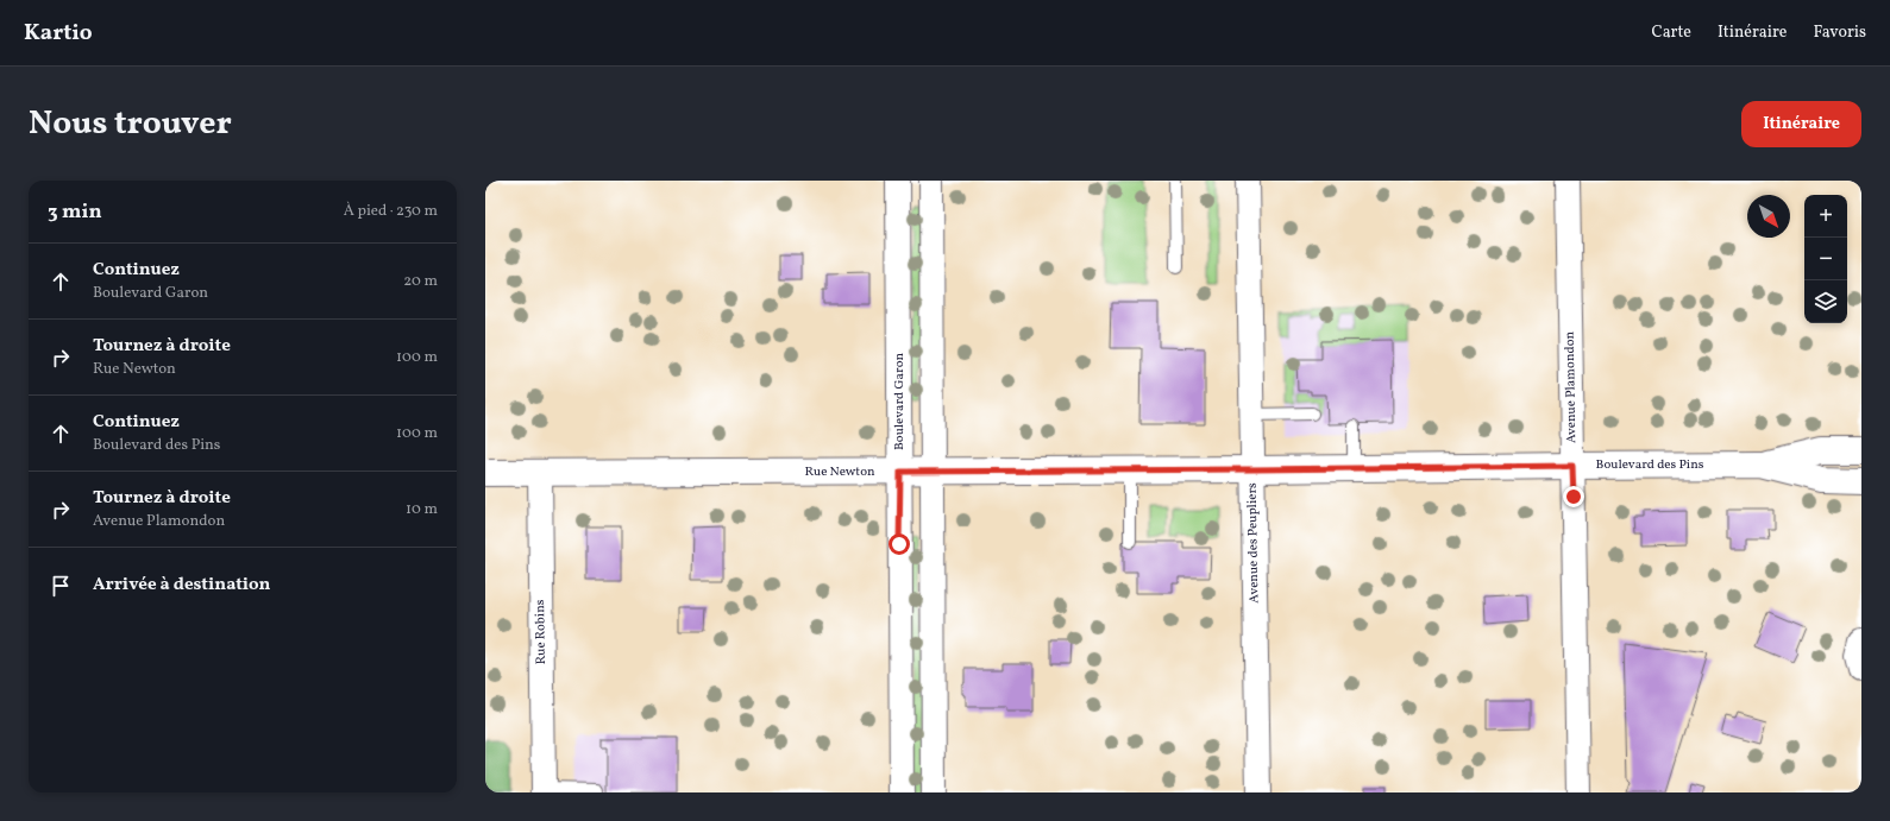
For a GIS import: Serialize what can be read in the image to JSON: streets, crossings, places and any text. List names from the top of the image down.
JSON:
{
  "streets": {
    "street": [
      "Avenue Plamondon",
      "Boulevard Garon",
      "Boulevard des Pins",
      "Rue Newton",
      "Avenue des Peupliers",
      "Rue Robins"
    ]
  },
  "crossings": [
    ["Avenue Plamondon", "Boulevard des Pins"],
    ["Boulevard Garon", "Rue Newton"],
    ["Boulevard des Pins", "Rue Newton"],
    ["Boulevard des Pins", "Avenue des Peupliers"],
    ["Rue Newton", "Avenue des Peupliers"],
    ["Rue Newton", "Rue Robins"]
  ],
  "north": "bottom right",
  "page": {
    "header": "Kartio",
    "nav": ["Carte", "Itinéraire", "Favoris"],
    "title": "Nous trouver",
    "buttons": "Itinéraire",
    "heading": ["3 min", "À pied · 230 m"],
    "map_buttons": ["+", "−"],
    "list": [
      ["Continuez", "Boulevard Garon", "20 m"],
      ["Tournez à droite", "Rue Newton", "100 m"],
      ["Continuez", "Boulevard des Pins", "100 m"],
      ["Tournez à droite", "Avenue Plamondon", "10 m"],
      "Arrivée à destination"
    ]
  }
}
